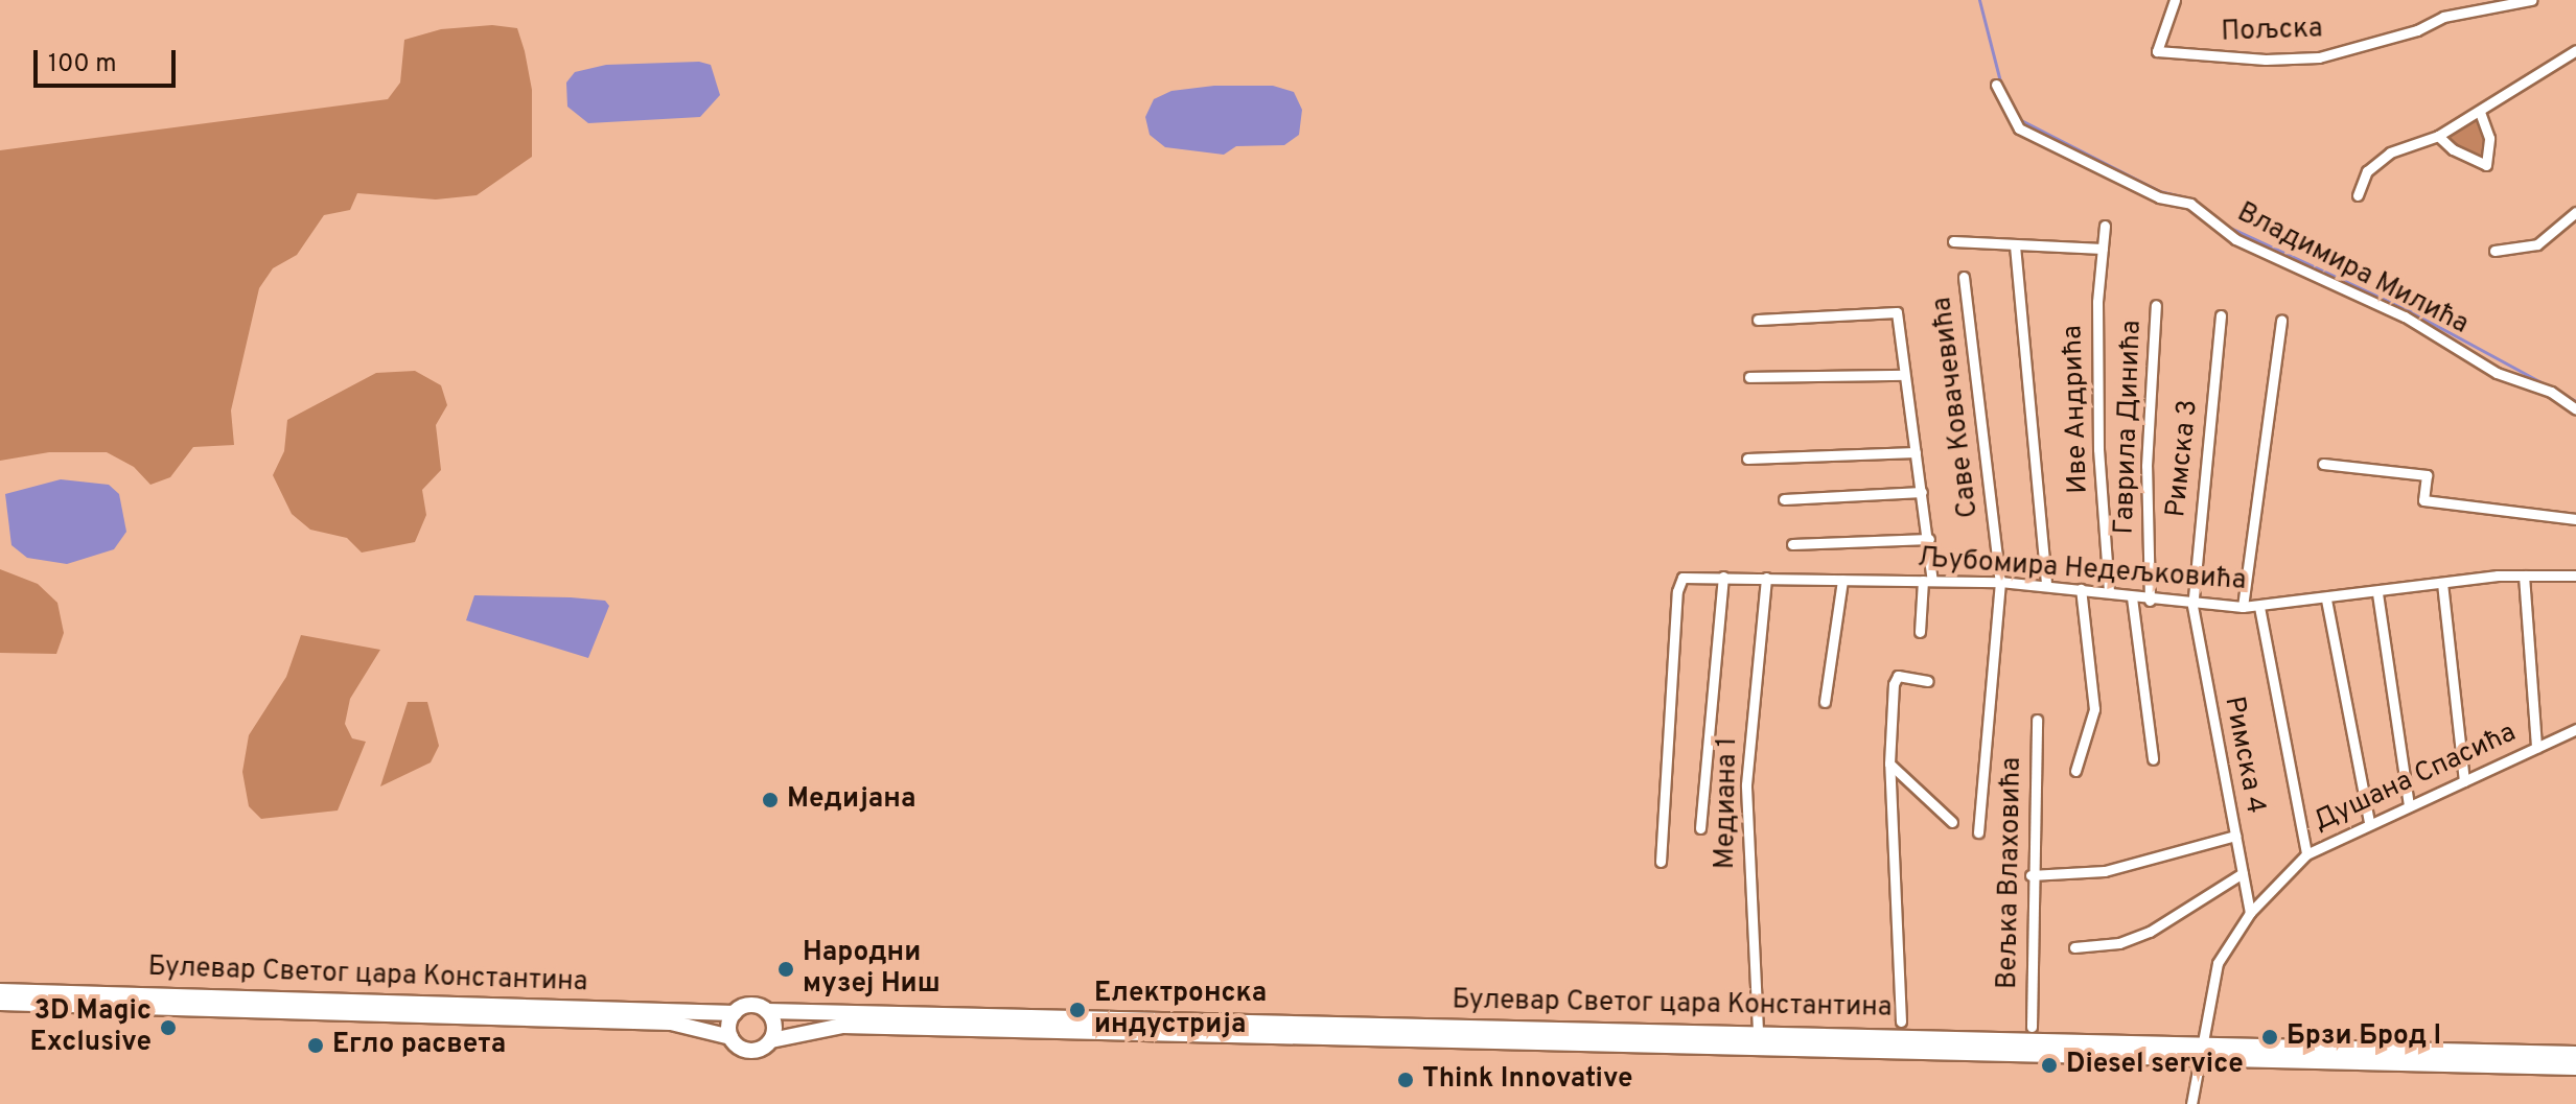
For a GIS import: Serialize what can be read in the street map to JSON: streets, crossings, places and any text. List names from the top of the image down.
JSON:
{
  "streets": {
    "main road": ["Булевар Светог цара Константина"],
    "street": [
      "Пољска",
      "Владимира Милића",
      "Саве Ковачевића",
      "Иве Андрића",
      "Гаврила Динића",
      "Римска 3",
      "Љубомира Недељковића",
      "Римска 4",
      "Душана Спасића",
      "Медиана 1",
      "Вељка Влаховића"
    ]
  },
  "crossings": [
    ["Саве Ковачевића", "Љубомира Недељковића"],
    ["Иве Андрића", "Љубомира Недељковића"],
    ["Гаврила Динића", "Љубомира Недељковића"],
    ["Римска 3", "Љубомира Недељковића"],
    ["Римска 3", "Римска 4"],
    ["Љубомира Недељковића", "Римска 4"],
    ["Љубомира Недељковића", "Медиана 1"],
    ["Римска 4", "Душана Спасића"],
    ["Душана Спасића", "Булевар Светог цара Константина"],
    ["Медиана 1", "Булевар Светог цара Константина"]
  ],
  "places": [
    "Медијана",
    "Народни музеј Ниш",
    "Електронска индустрија",
    "3D Magic Exclusive",
    "Брзи Брод I",
    "Егло расвета",
    "Diesel service",
    "Think Innovative"
  ],
  "scale_bar": "100 m"
}
